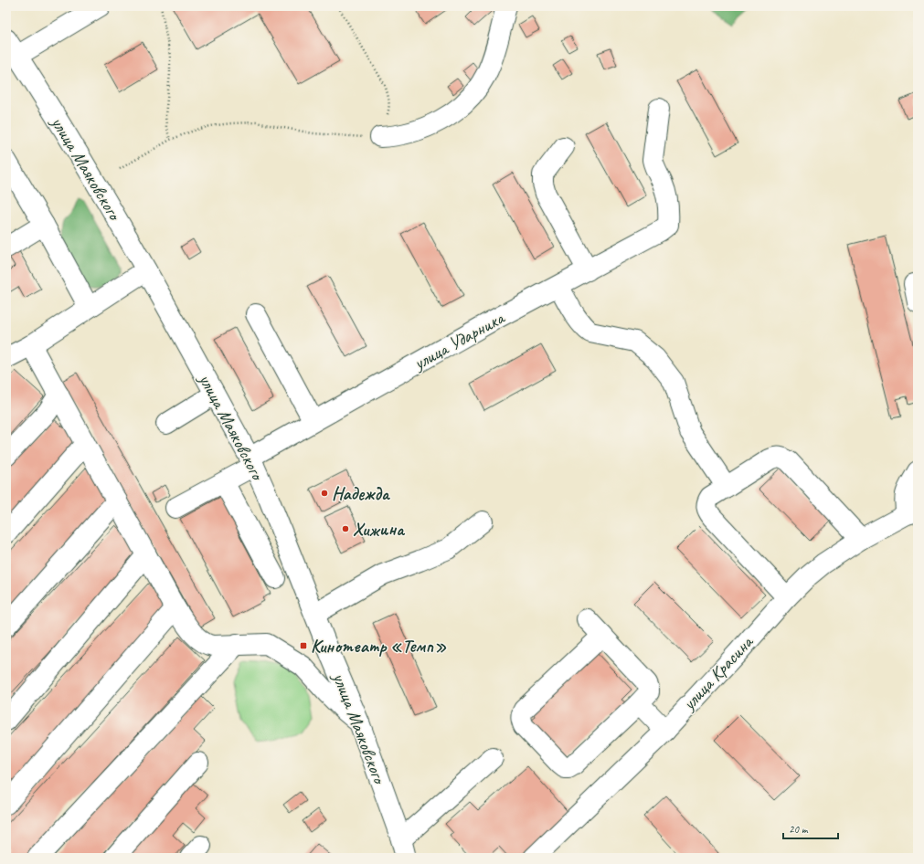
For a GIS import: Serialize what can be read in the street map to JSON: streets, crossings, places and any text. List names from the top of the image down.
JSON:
{
  "streets": {
    "street": ["улица Маяковского", "улица Ударника", "улица Красина"]
  },
  "crossings": [
    ["улица Маяковского", "улица Ударника"]
  ],
  "places": {
    "other": ["Надежда", "Хижина"],
    "transit": ["Кинотеатр «Темп»"]
  },
  "scale_bar": "20 m"
}
